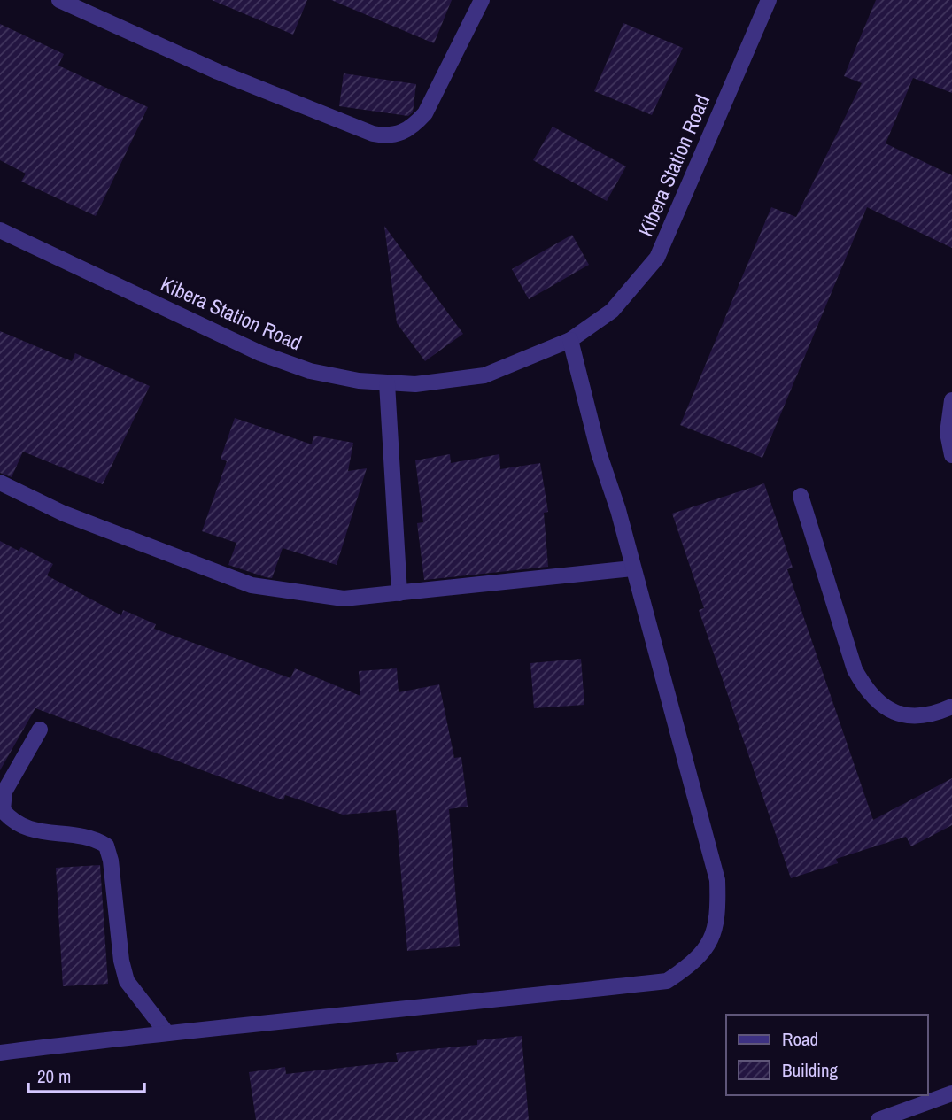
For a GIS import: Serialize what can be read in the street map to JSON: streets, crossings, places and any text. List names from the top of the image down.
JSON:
{
  "streets": {
    "street": ["Kibera Station Road"]
  },
  "legend": ["Road", "Building"],
  "scale_bar": "20 m"
}
